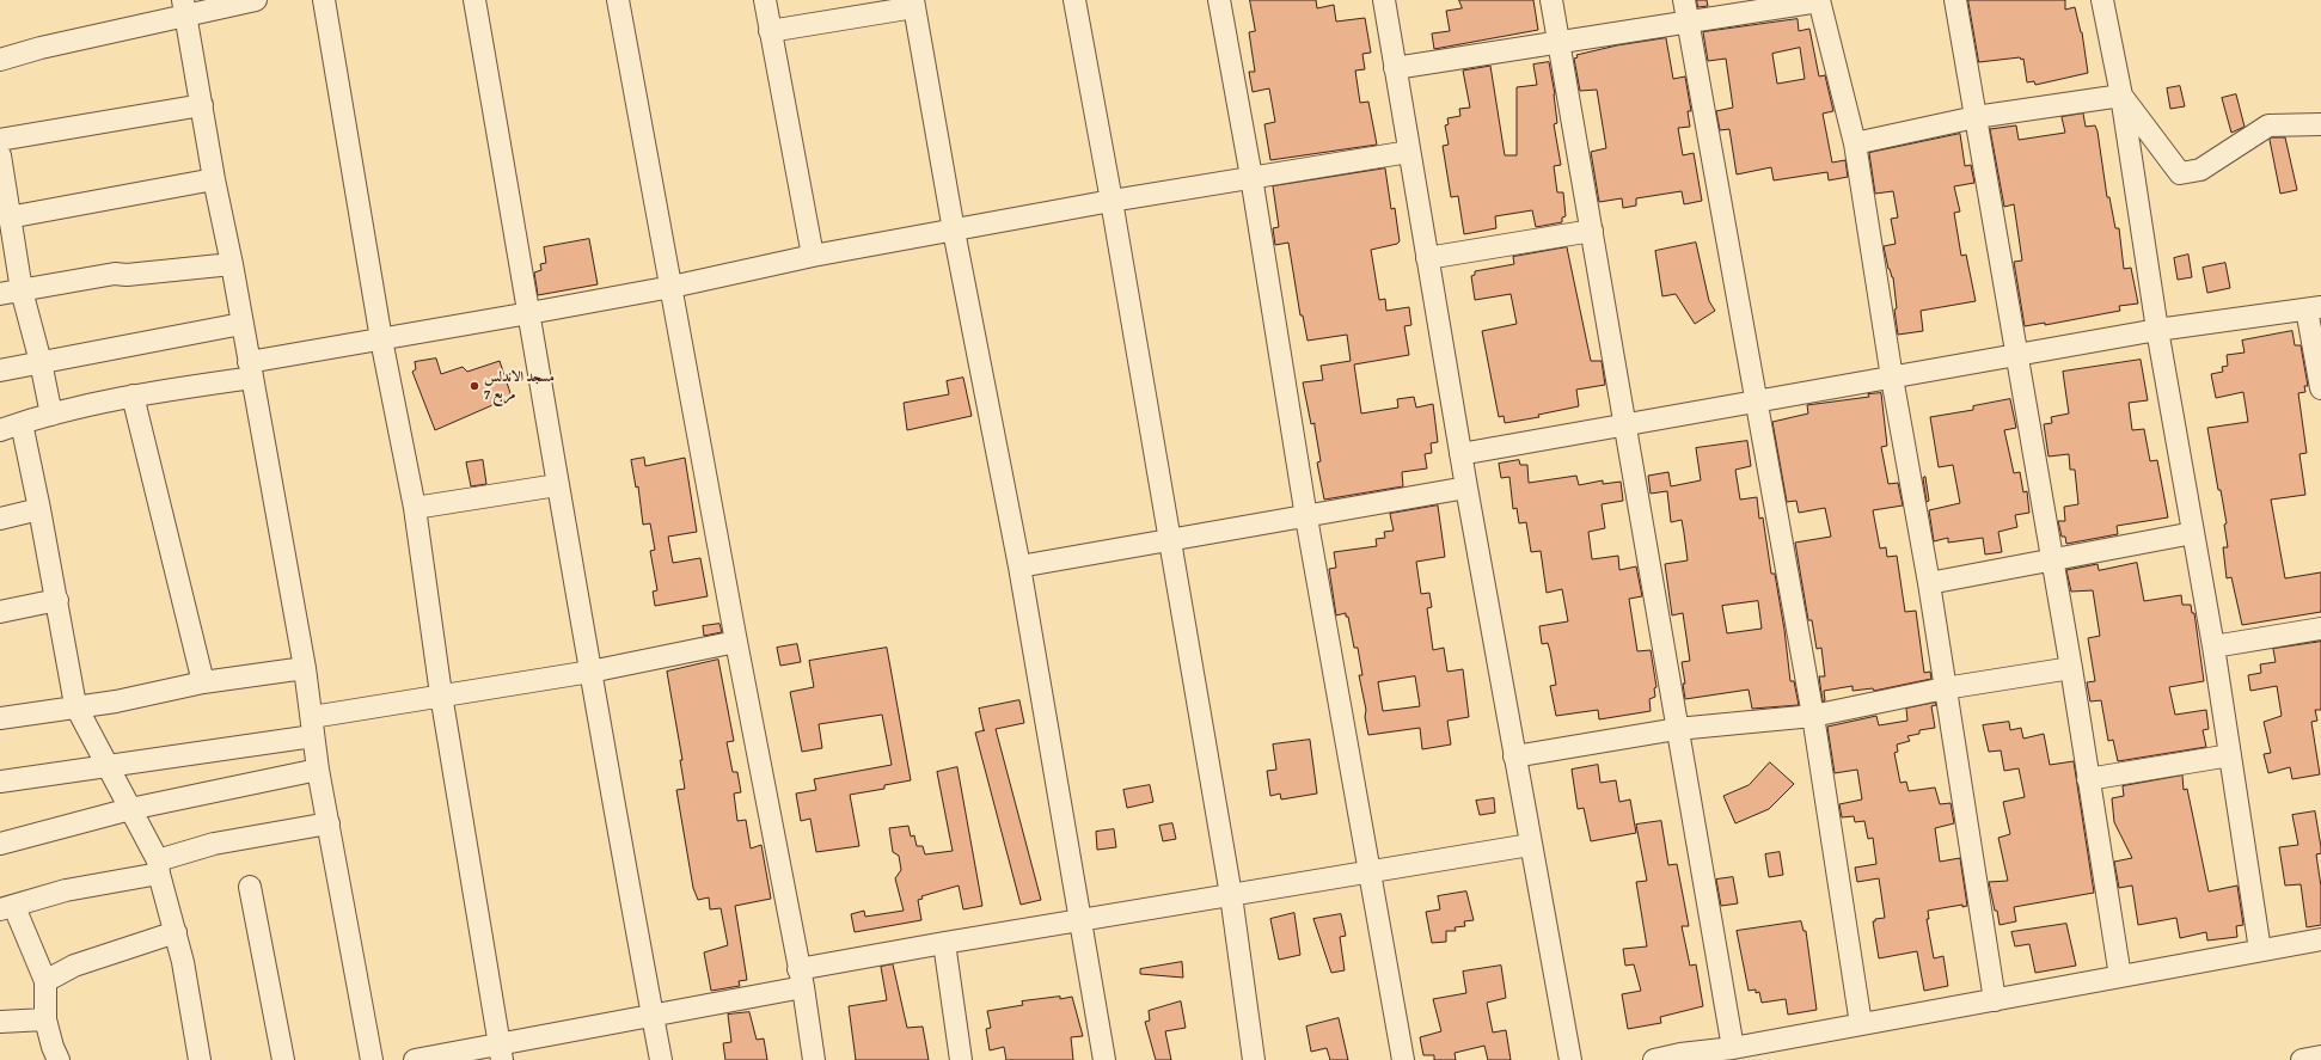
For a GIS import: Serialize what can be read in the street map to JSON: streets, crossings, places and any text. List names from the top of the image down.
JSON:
{
  "places": ["مسجد الاندلس مربع 7"]
}
